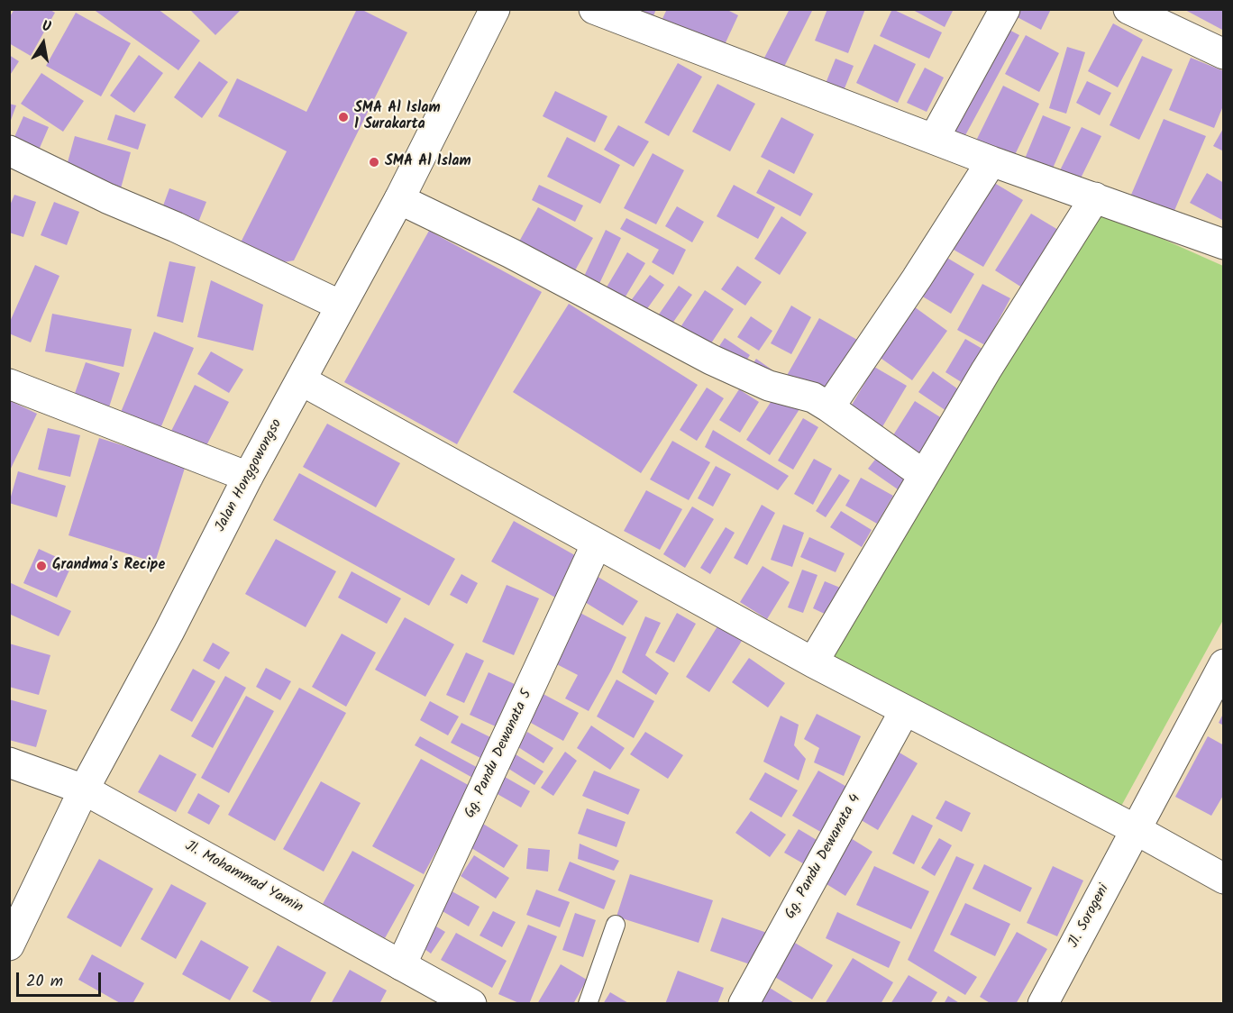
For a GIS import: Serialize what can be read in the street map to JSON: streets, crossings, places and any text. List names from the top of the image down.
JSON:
{
  "streets": {
    "street": [
      "Jalan Honggowongso",
      "Gg. Pandu Dewanata 5",
      "Gg. Pandu Dewanata 4",
      "Jl. Mohammad Yamin",
      "Jl. Sorogeni"
    ]
  },
  "crossings": [
    ["Jalan Honggowongso", "Jl. Mohammad Yamin"],
    ["Gg. Pandu Dewanata 5", "Jl. Mohammad Yamin"]
  ],
  "places": ["SMA Al Islam 1 Surakarta", "SMA Al Islam", "Grandma's Recipe"],
  "scale_bar": "20 m",
  "north": "top"
}
